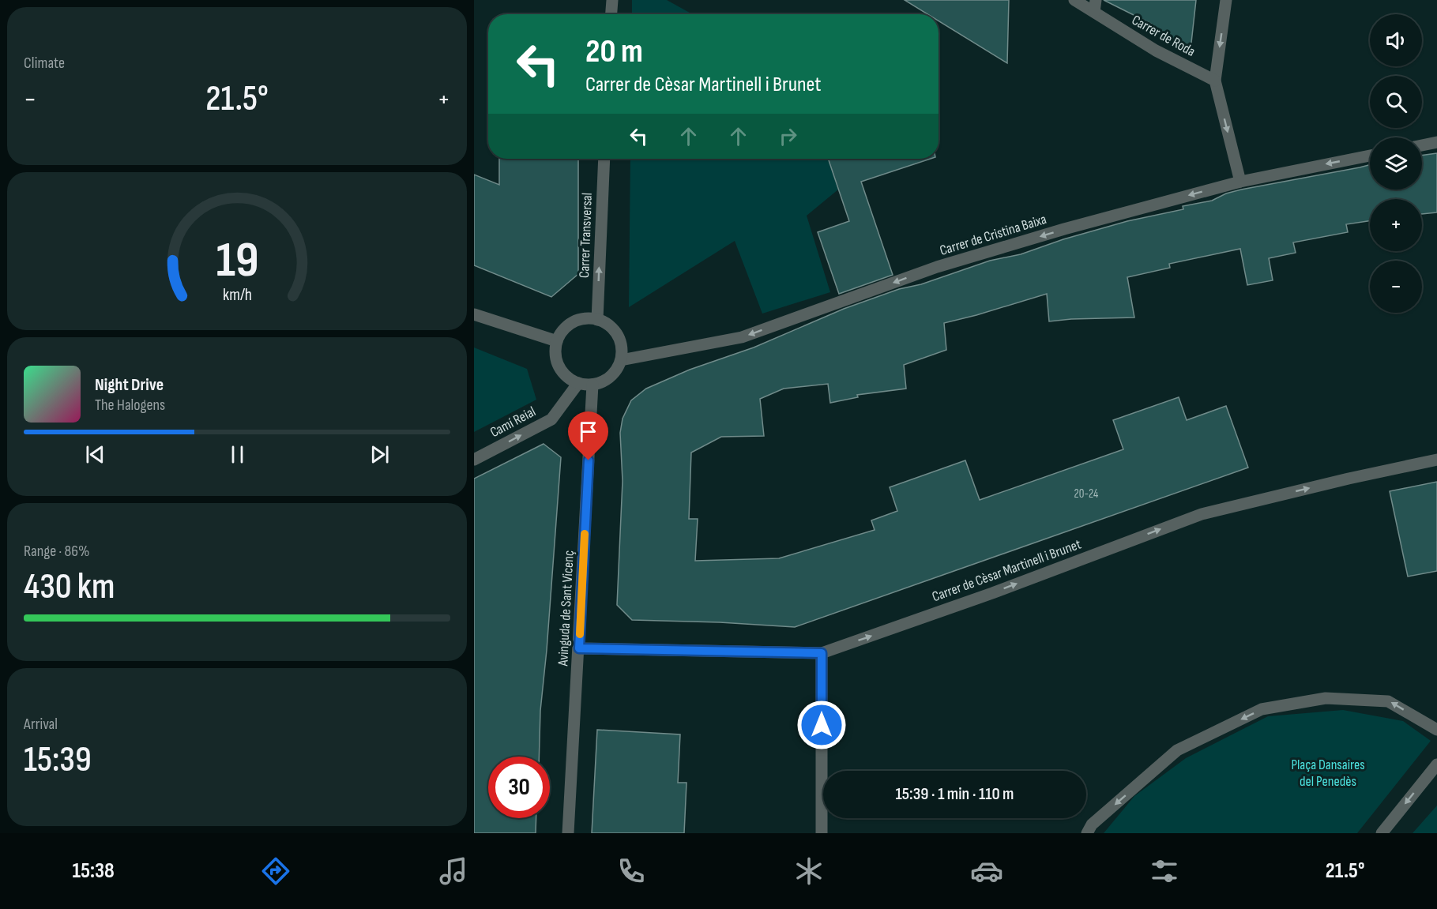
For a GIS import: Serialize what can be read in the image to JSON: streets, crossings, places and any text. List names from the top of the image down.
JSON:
{
  "streets": {
    "street": [
      "Carrer de Roda",
      "Carrer de Cristina Baixa",
      "Carrer Transversal",
      "Camí Reial",
      "Carrer de Cèsar Martinell i Brunet",
      "Avinguda de Sant Vicenç"
    ]
  },
  "crossings": [
    ["Carrer de Cristina Baixa", "Carrer Transversal"],
    ["Carrer de Cristina Baixa", "Camí Reial"],
    ["Carrer de Cristina Baixa", "Avinguda de Sant Vicenç"],
    ["Carrer Transversal", "Camí Reial"],
    ["Carrer Transversal", "Avinguda de Sant Vicenç"],
    ["Camí Reial", "Avinguda de Sant Vicenç"],
    ["Carrer de Cèsar Martinell i Brunet", "Avinguda de Sant Vicenç"]
  ],
  "one_way": [
    "Carrer de Cristina Baixa",
    "Carrer Transversal",
    "Camí Reial",
    "Carrer de Cèsar Martinell i Brunet"
  ],
  "parks": ["Plaça Dansaires del Penedès"],
  "house_numbers": ["20-24"],
  "page": {
    "tile": [
      "Climate",
      ["Range · 86%", "430 km"],
      ["Arrival", "15:39"]
    ],
    "map_buttons": ["+", "−"],
    "turn": ["20 m", "Carrer de Cèsar Martinell i Brunet"],
    "heat": ["−", "21.5°", "+"],
    "song": ["Night Drive", "The Halogens"],
    "limit": "30",
    "trip": "15:39 · 1 min · 110 m",
    "tabs": ["15:38", "21.5°"],
    "gauge": ["19", "km/h"]
  }
}
